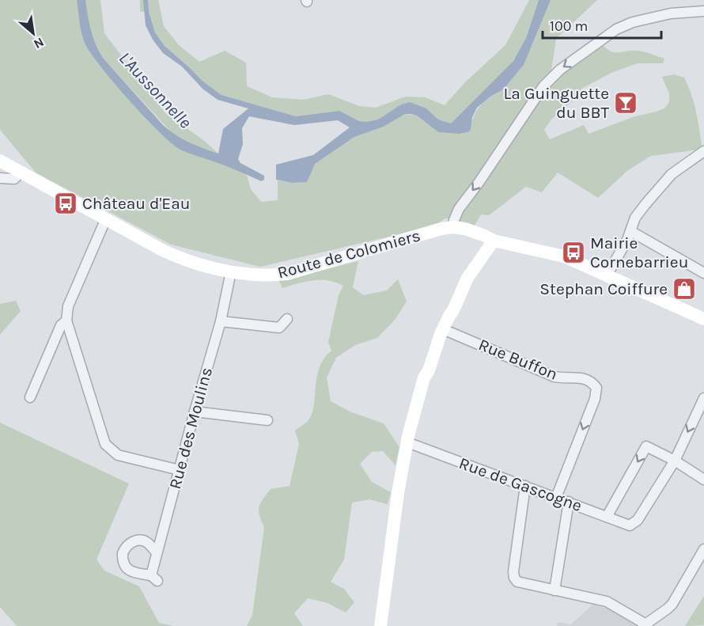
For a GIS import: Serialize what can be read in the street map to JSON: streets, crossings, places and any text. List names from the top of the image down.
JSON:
{
  "streets": {
    "street": [
      "Route de Colomiers",
      "Rue Buffon",
      "Rue des Moulins",
      "Rue de Gascogne"
    ]
  },
  "crossings": [
    ["Route de Colomiers", "Rue des Moulins"],
    ["Rue Buffon", "Rue de Gascogne"]
  ],
  "water": ["L'Aussonnelle"],
  "places": {
    "bar": ["La Guinguette du BBT"],
    "bus stop": ["Château d'Eau", "Mairie Cornebarrieu"],
    "shop": ["Stephan Coiffure"]
  },
  "scale_bar": "100 m",
  "north": "bottom right"
}
